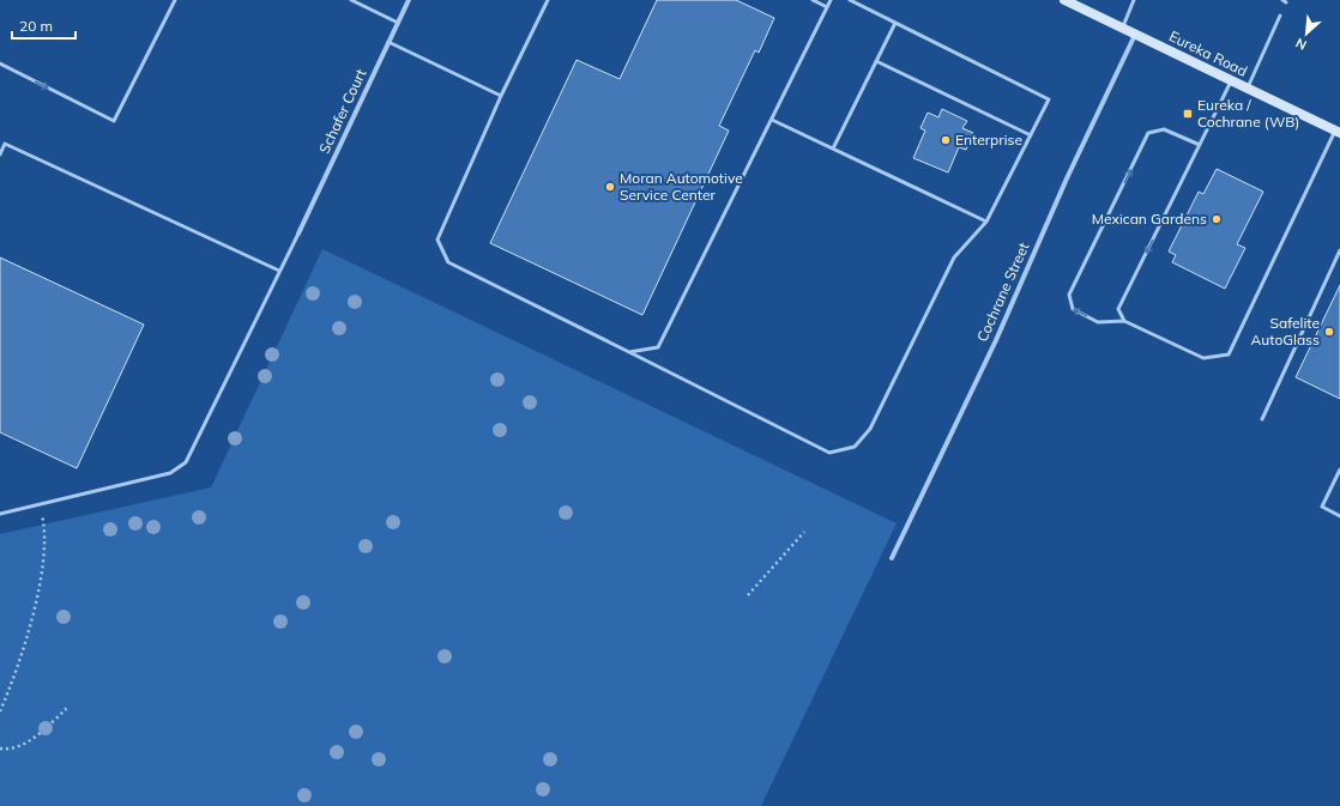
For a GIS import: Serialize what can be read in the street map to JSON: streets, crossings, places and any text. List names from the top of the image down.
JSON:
{
  "streets": {
    "main road": ["Eureka Road"],
    "street": ["Schafer Court", "Cochrane Street"]
  },
  "crossings": [
    ["Eureka Road", "Cochrane Street"]
  ],
  "places": {
    "transit": ["Eureka / Cochrane (WB)"],
    "other": [
      "Enterprise",
      "Moran Automotive Service Center",
      "Mexican Gardens",
      "Safelite AutoGlass"
    ]
  },
  "scale_bar": "20 m",
  "north": "bottom left"
}
